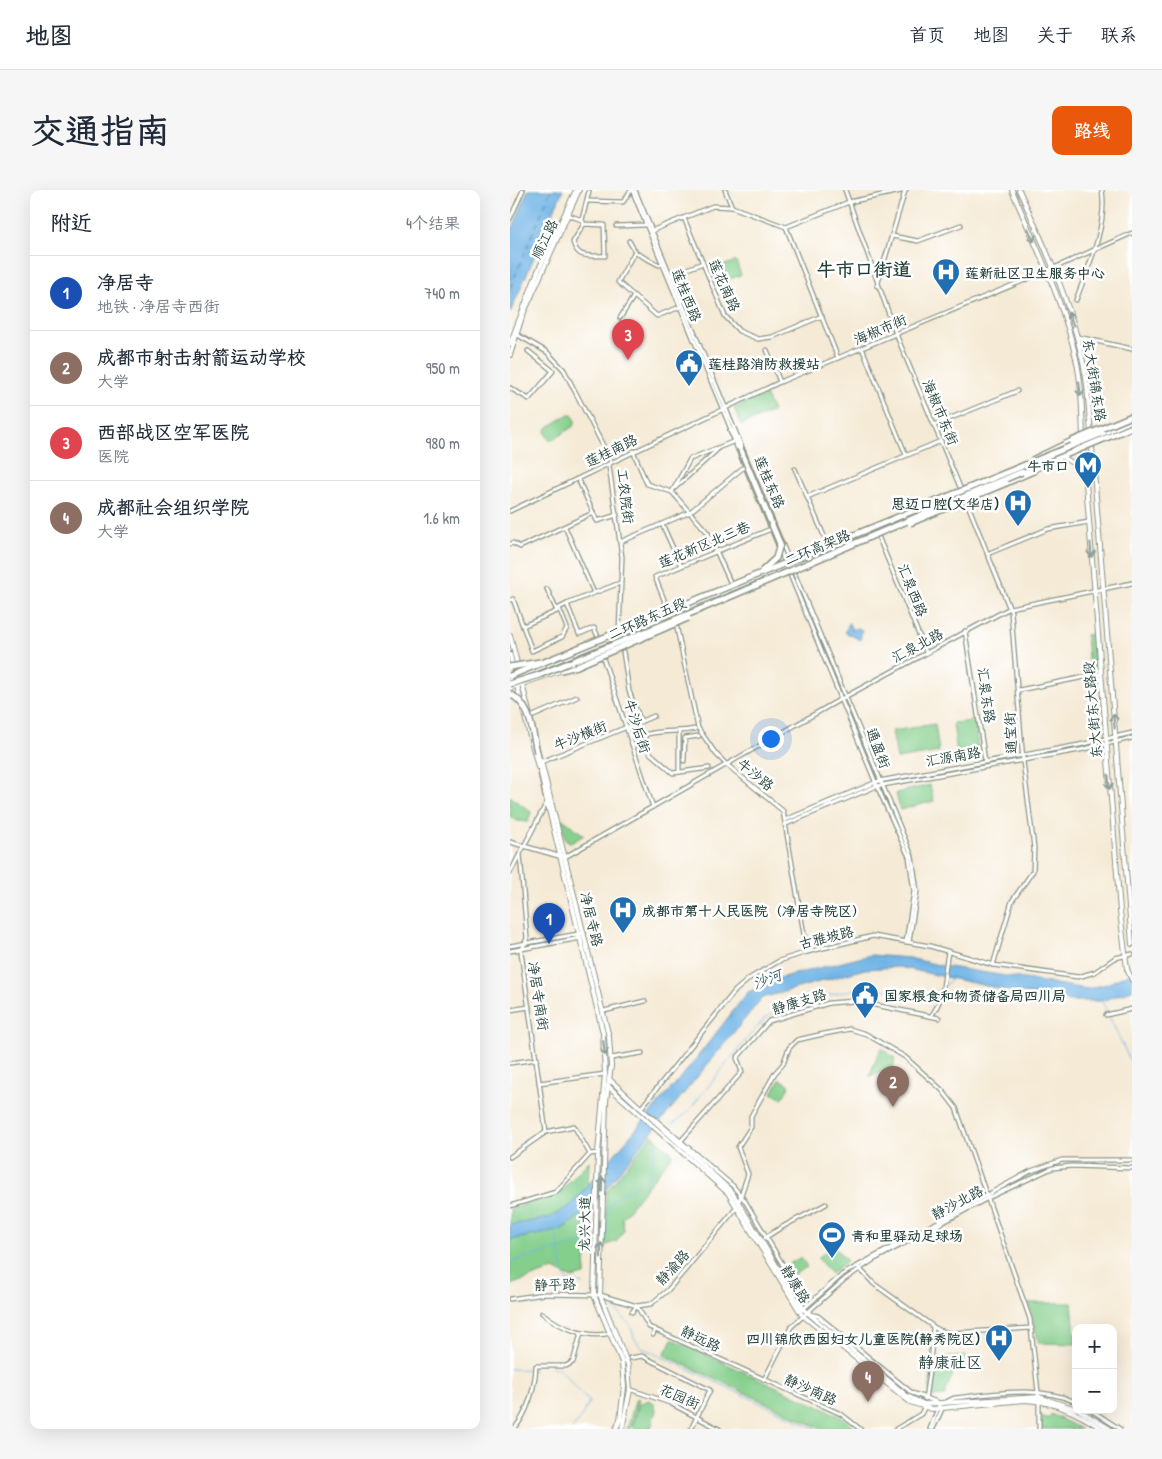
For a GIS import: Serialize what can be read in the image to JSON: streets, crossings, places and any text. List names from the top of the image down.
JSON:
{
  "streets": {
    "highway": ["二环高架路"],
    "main road": [
      "顺江路",
      "东大街锦东路",
      "二环路东五段",
      "东大街东大路段",
      "净居寺路",
      "龙兴大道",
      "静康路"
    ],
    "street": [
      "莲花南路",
      "莲桂西路",
      "海椒市街",
      "海椒市东街",
      "莲桂南路",
      "莲桂东路",
      "工农院街",
      "莲花新区北三巷",
      "汇泉西路",
      "汇泉北路",
      "汇泉东路",
      "牛沙后街",
      "通宝街",
      "牛沙横街",
      "通盈街",
      "汇源南路",
      "牛沙路",
      "古雅坡路",
      "净居寺南街",
      "静康支路",
      "静沙北路",
      "静渝路",
      "静平路",
      "静远路",
      "静沙南路",
      "花园街"
    ]
  },
  "crossings": [
    ["顺江路", "工农院街"],
    ["莲桂西路", "海椒市街"],
    ["莲桂西路", "莲桂南路"],
    ["莲桂西路", "莲桂东路"],
    ["海椒市街", "东大街锦东路"],
    ["海椒市街", "海椒市东街"],
    ["海椒市街", "莲桂南路"],
    ["海椒市街", "莲桂东路"],
    ["东大街锦东路", "东大街东大路段"],
    ["海椒市东街", "通宝街"],
    ["莲桂南路", "莲桂东路"],
    ["莲桂南路", "工农院街"],
    ["莲桂东路", "莲花新区北三巷"],
    ["莲桂东路", "二环路东五段"],
    ["莲桂东路", "通盈街"],
    ["工农院街", "二环路东五段"],
    ["莲花新区北三巷", "二环路东五段"],
    ["莲花新区北三巷", "牛沙路"],
    ["二环高架路", "汇泉西路"],
    ["二环高架路", "二环路东五段"],
    ["二环高架路", "净居寺路"],
    ["汇泉西路", "汇泉北路"],
    ["二环路东五段", "牛沙后街"],
    ["二环路东五段", "通盈街"],
    ["二环路东五段", "牛沙路"],
    ["二环路东五段", "净居寺路"],
    ["汇泉北路", "汇泉东路"],
    ["汇泉北路", "东大街东大路段"],
    ["汇泉北路", "牛沙后街"],
    ["汇泉北路", "通宝街"],
    ["汇泉北路", "通盈街"],
    ["汇泉北路", "牛沙路"],
    ["汇泉北路", "净居寺路"],
    ["汇泉东路", "汇源南路"],
    ["东大街东大路段", "汇源南路"],
    ["东大街东大路段", "古雅坡路"],
    ["牛沙后街", "牛沙横街"],
    ["通宝街", "汇源南路"],
    ["通宝街", "古雅坡路"],
    ["牛沙横街", "净居寺路"],
    ["通盈街", "汇源南路"],
    ["通盈街", "古雅坡路"],
    ["汇源南路", "牛沙路"],
    ["牛沙路", "古雅坡路"],
    ["净居寺路", "龙兴大道"],
    ["净居寺路", "静康路"],
    ["古雅坡路", "静康路"],
    ["静康支路", "静康路"],
    ["静沙北路", "静渝路"],
    ["静沙北路", "静康路"],
    ["静沙北路", "静沙南路"],
    ["龙兴大道", "静平路"],
    ["静渝路", "静康路"],
    ["静渝路", "静远路"],
    ["静康路", "静沙南路"],
    ["静远路", "静沙南路"]
  ],
  "districts": ["牛市口街道", "静康社区"],
  "water": ["沙河"],
  "places": {
    "hospital": [
      "莲新社区卫生服务中心",
      "思迈口腔(文华店)",
      "成都市第十人民医院（净居寺院区）",
      "四川锦欣西囡妇女儿童医院(静秀院区)"
    ],
    "public building": ["莲桂路消防救援站", "国家粮食和物资储备局四川局"],
    "metro station": ["牛市口"],
    "sports": ["青和里驿动足球场"]
  },
  "page": {
    "header": "地图",
    "nav": [
      "首页",
      "地图",
      "关于",
      "联系"
    ],
    "buttons": "路线",
    "title": "交通指南",
    "heading": ["附近", "4个结果"],
    "list": [
      {
        "mark": "1",
        "name": "净居寺",
        "note": "地铁 · 净居寺西街",
        "value": "740 m"
      },
      {
        "mark": "2",
        "name": "成都市射击射箭运动学校",
        "note": "大学",
        "value": "950 m"
      },
      {
        "mark": "3",
        "name": "西部战区空军医院",
        "note": "医院",
        "value": "980 m"
      },
      {
        "mark": "4",
        "name": "成都社会组织学院",
        "note": "大学",
        "value": "1.6 km"
      }
    ],
    "pins": [
      "3",
      "1",
      "2",
      "4"
    ],
    "map_buttons": ["+", "−"]
  }
}
